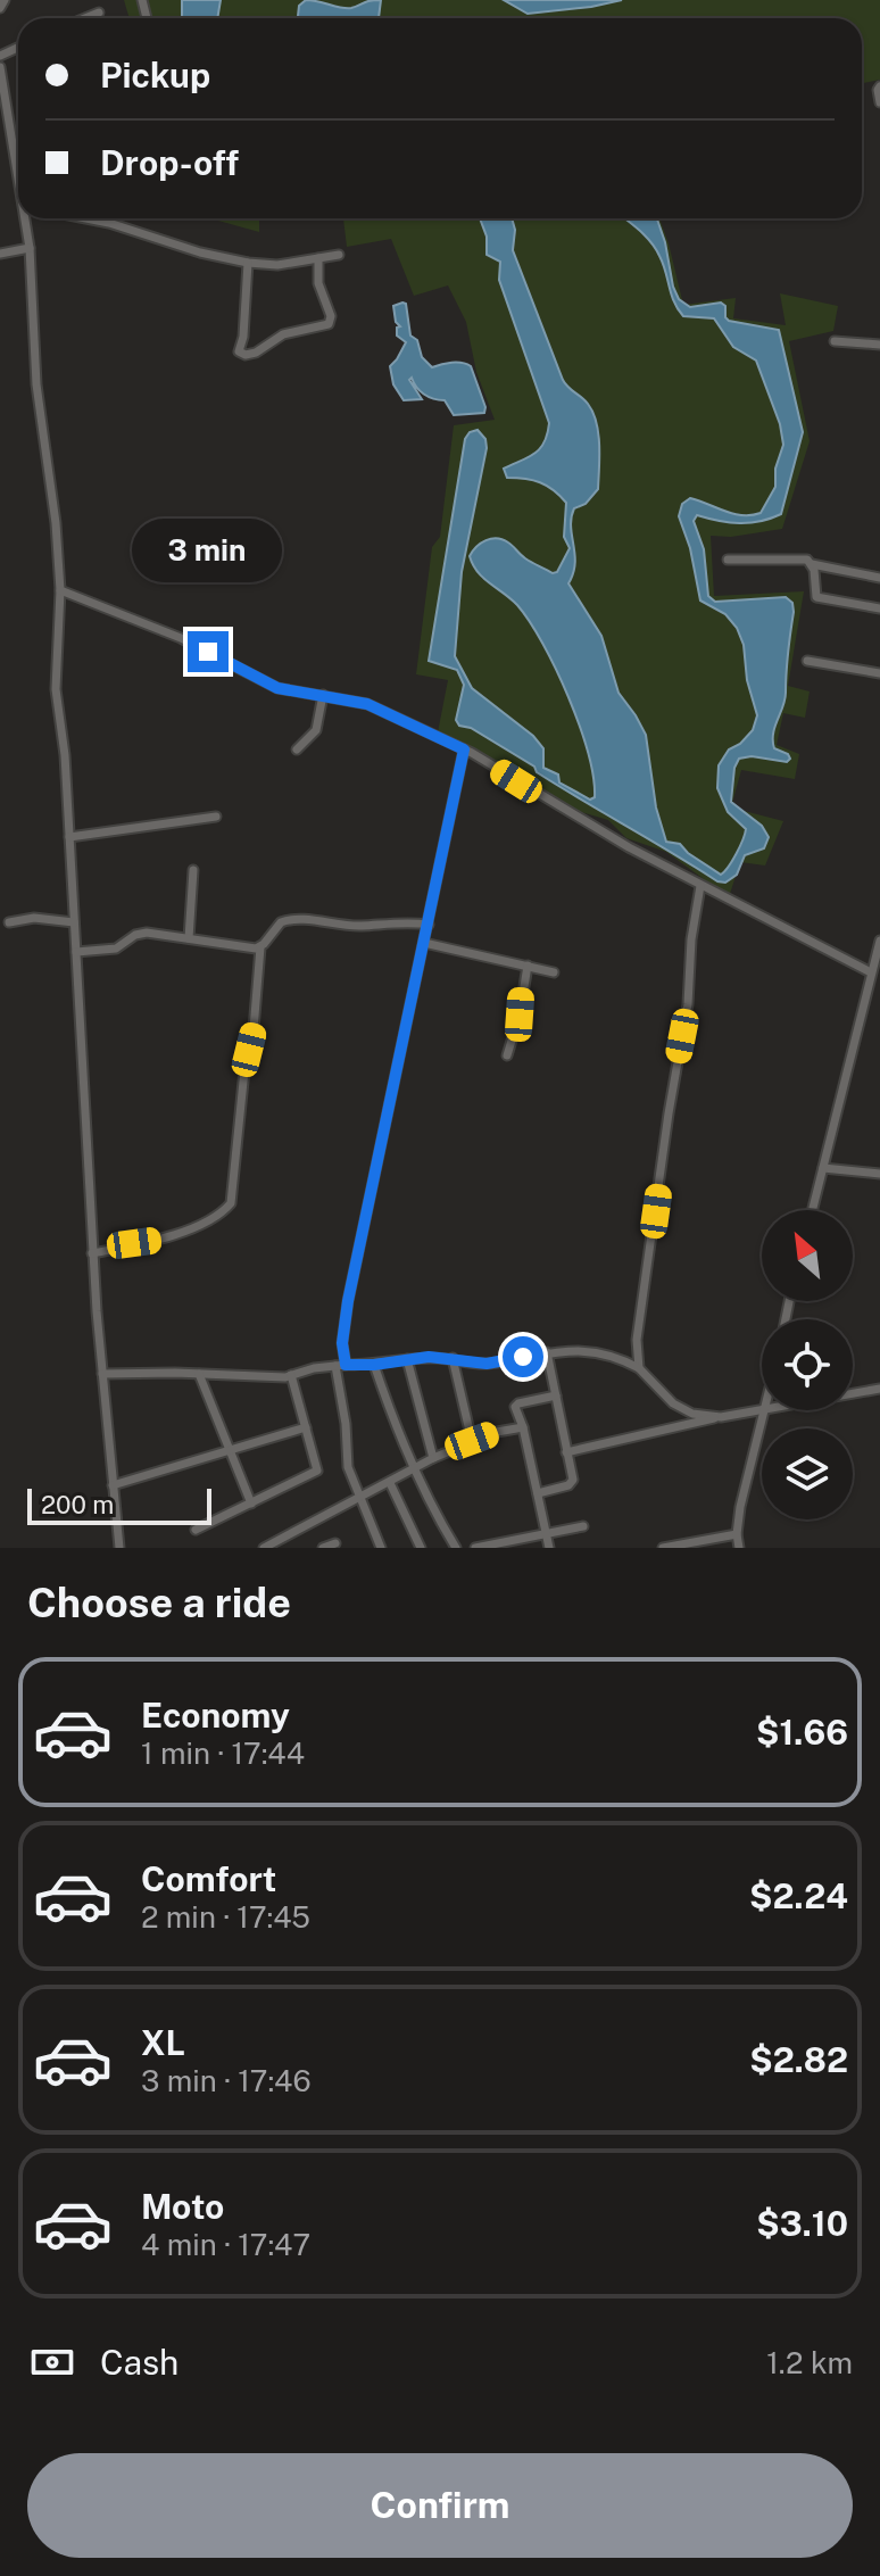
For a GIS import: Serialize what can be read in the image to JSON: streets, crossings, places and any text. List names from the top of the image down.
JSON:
{
  "scale_bar": "200 m",
  "north": "top left",
  "page": {
    "banner": ["Pickup", "Drop-off"],
    "bubble": "3 min",
    "scale": "200 m",
    "heading": "Choose a ride",
    "list": [
      {
        "name": "Economy",
        "note": "1 min · 17:44",
        "value": "$1.66"
      },
      {
        "name": "Comfort",
        "note": "2 min · 17:45",
        "value": "$2.24"
      },
      {
        "name": "XL",
        "note": "3 min · 17:46",
        "value": "$2.82"
      },
      {
        "name": "Moto",
        "note": "4 min · 17:47",
        "value": "$3.10"
      }
    ],
    "pay": ["Cash", "1.2 km"],
    "buttons": "Confirm"
  }
}
